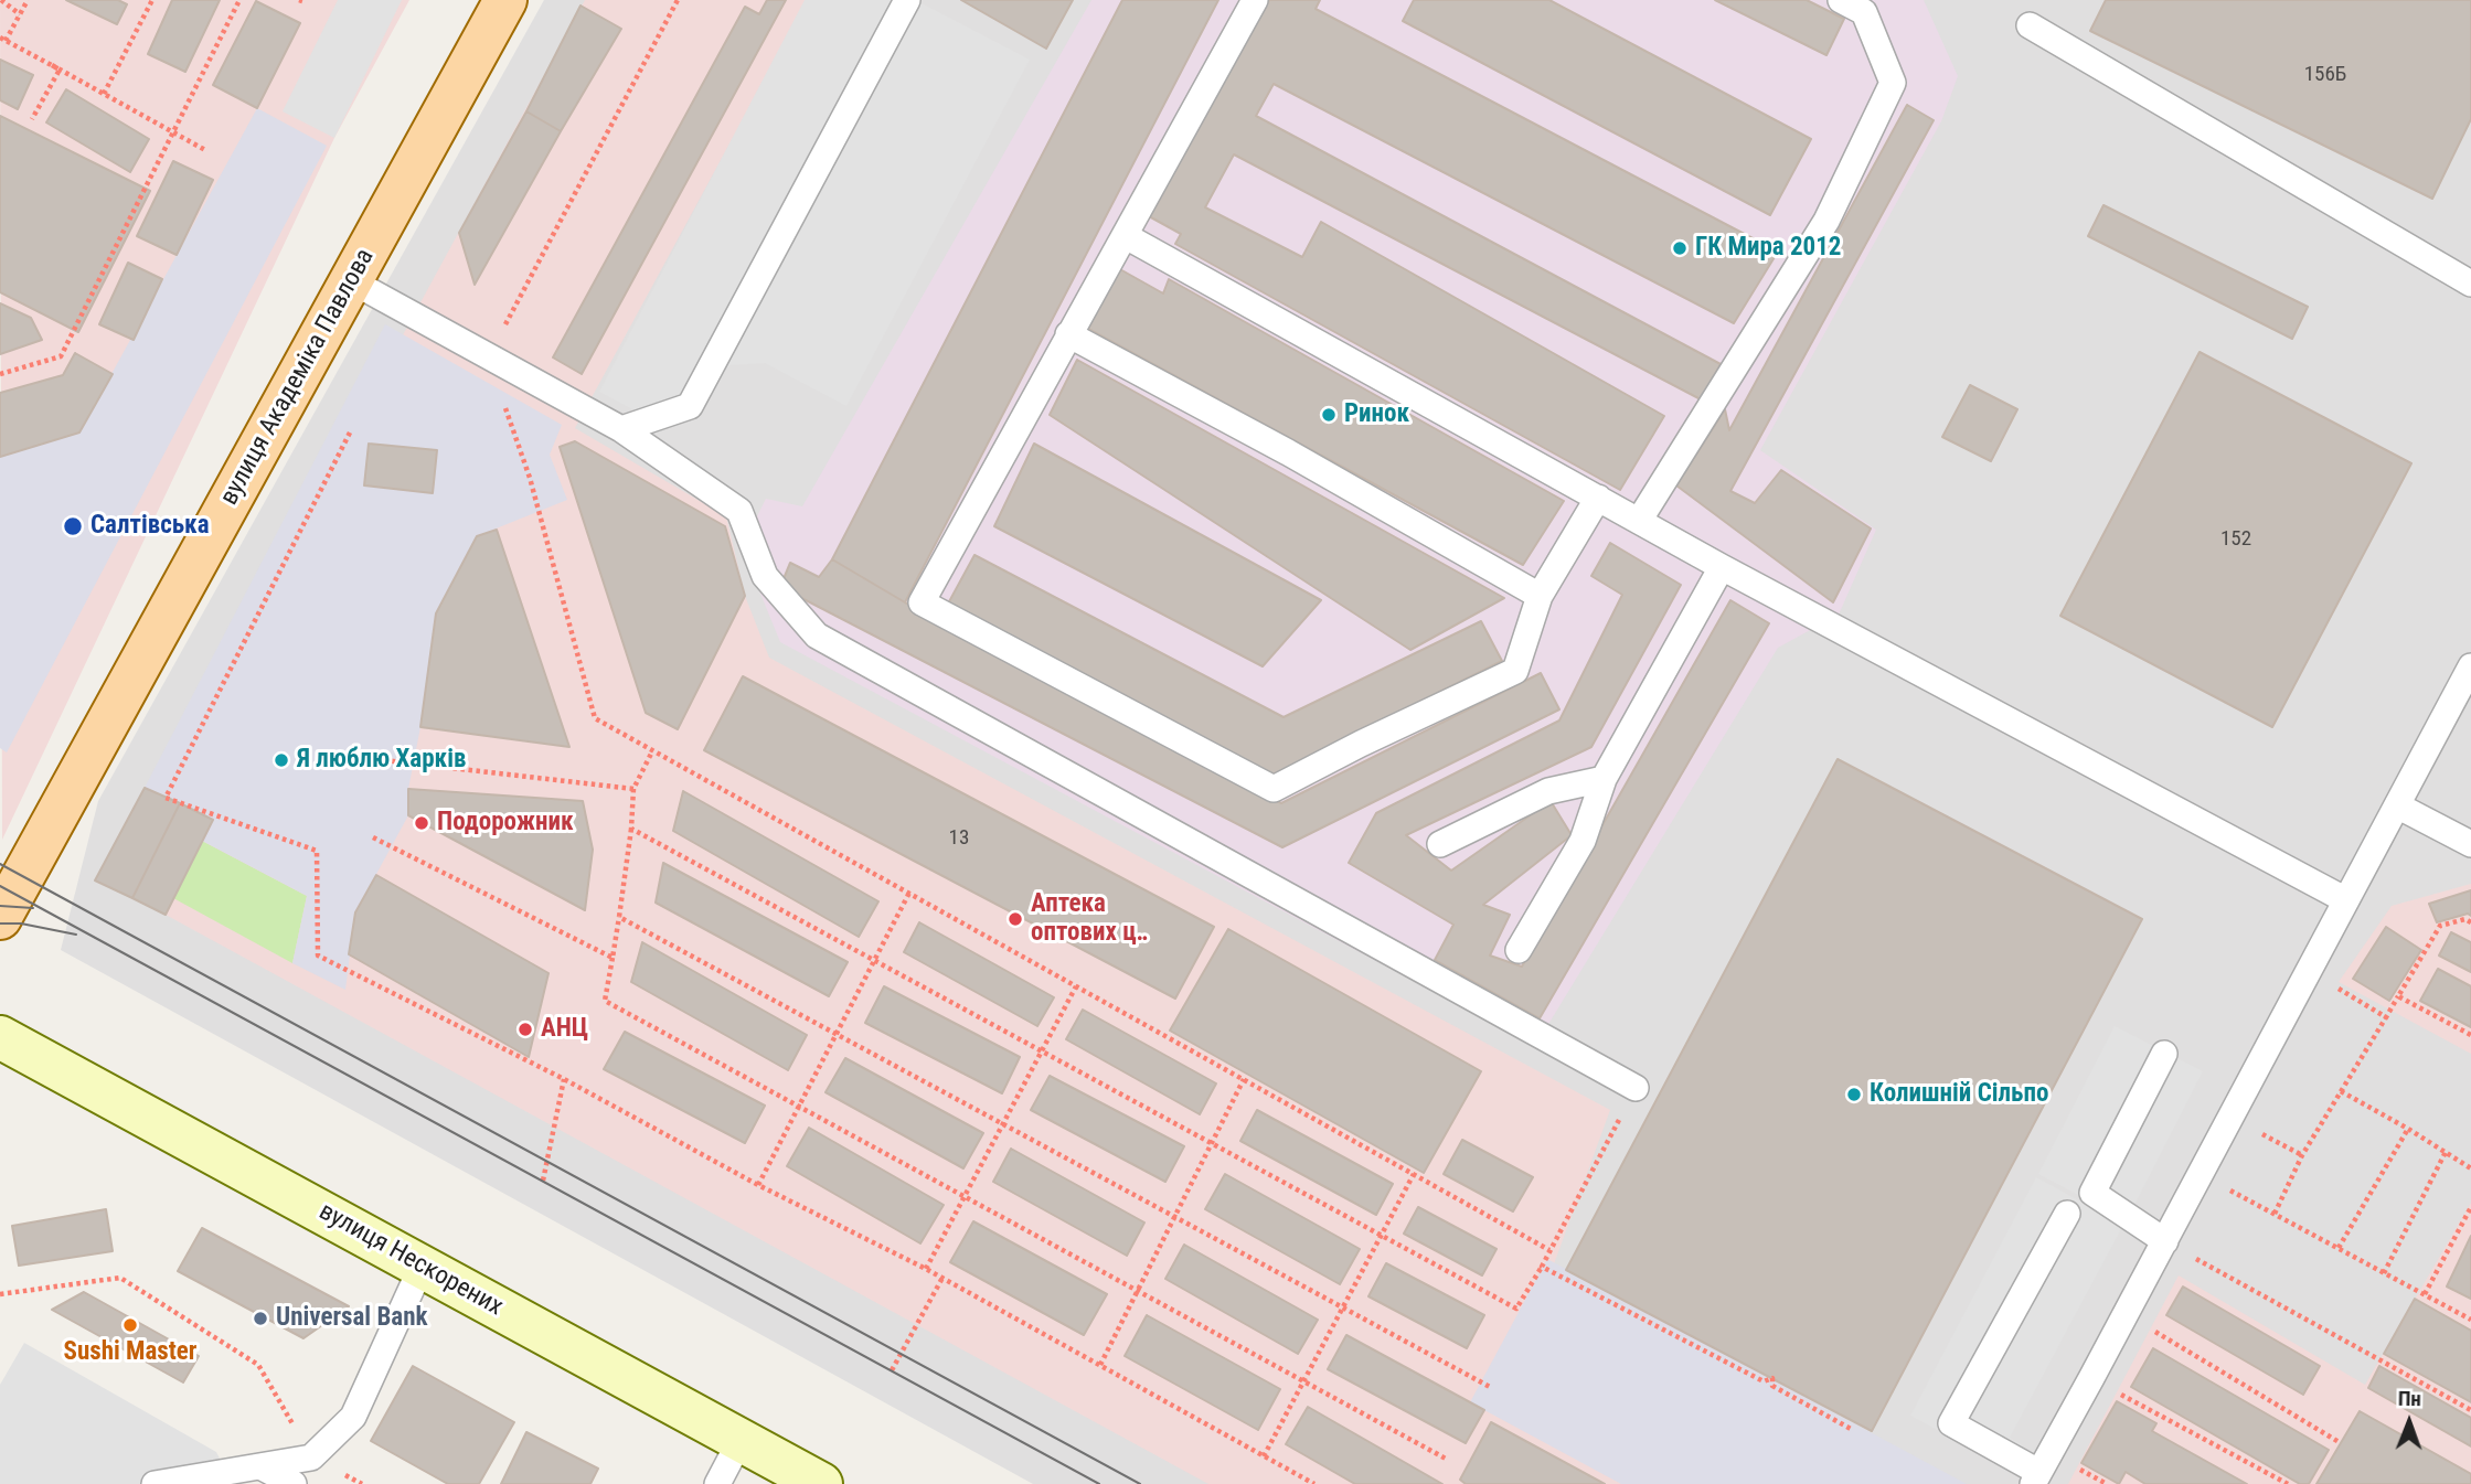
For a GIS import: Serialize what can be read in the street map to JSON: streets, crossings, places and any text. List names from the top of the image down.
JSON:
{
  "streets": {
    "main road": ["вулиця Академіка Павлова", "вулиця Нескорених"]
  },
  "places": [
    "ГК Мира 2012",
    "Ринок",
    "Салтівська",
    "Я люблю Харків",
    "Подорожник",
    "Аптека оптових ц‥",
    "АНЦ",
    "Колишній Сільпо",
    "Universal Bank",
    "Sushi Master"
  ],
  "house_numbers": ["156Б", "152", "13"],
  "north": "top"
}
